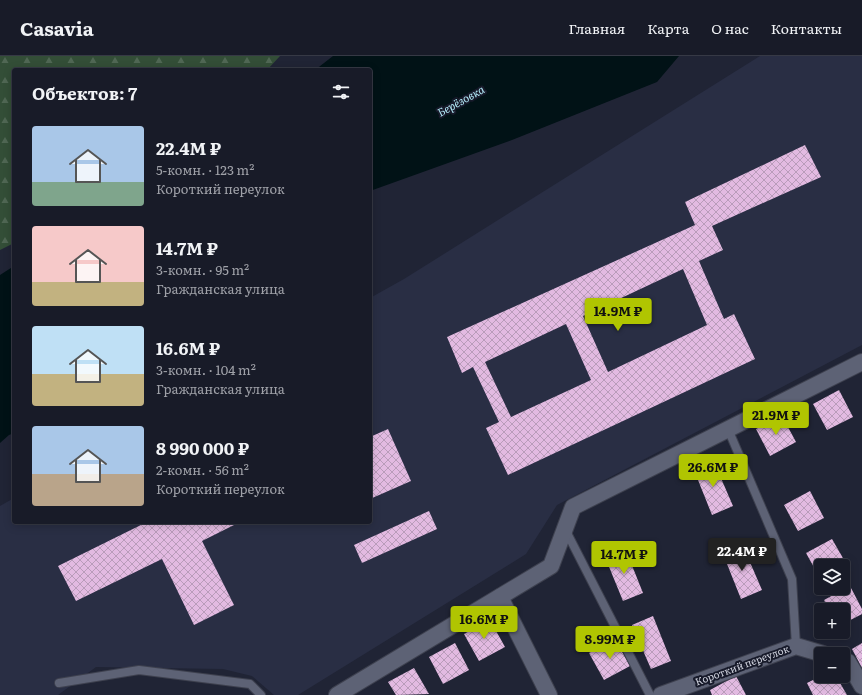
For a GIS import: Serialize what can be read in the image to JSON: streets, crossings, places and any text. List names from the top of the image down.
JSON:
{
  "streets": {
    "street": ["Короткий переулок"]
  },
  "water": ["Берёзовка"],
  "page": {
    "header": "Casavia",
    "nav": [
      "Главная",
      "Карта",
      "О нас",
      "Контакты"
    ],
    "heading": "Объектов: 7",
    "list": [
      {
        "name": "22.4M ₽",
        "note": "5-комн. · 123 m² · Короткий переулок"
      },
      {
        "name": "14.7M ₽",
        "note": "3-комн. · 95 m² · Гражданская улица"
      },
      {
        "name": "16.6M ₽",
        "note": "3-комн. · 104 m² · Гражданская улица"
      },
      {
        "name": "8 990 000 ₽",
        "note": "2-комн. · 56 m² · Короткий переулок"
      }
    ],
    "price": [
      "14.9M ₽",
      "21.9M ₽",
      "26.6M ₽",
      "22.4M ₽",
      "14.7M ₽",
      "16.6M ₽",
      "8.99M ₽"
    ],
    "map_buttons": ["+", "−"]
  }
}
